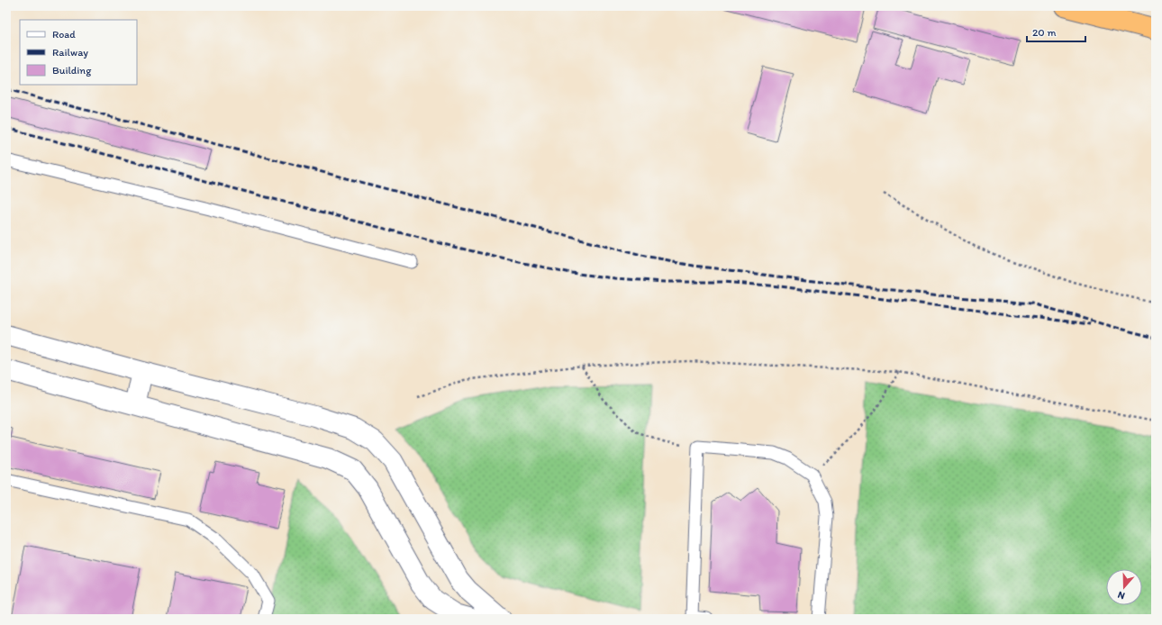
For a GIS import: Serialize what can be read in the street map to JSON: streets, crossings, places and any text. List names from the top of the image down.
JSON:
{
  "legend": ["Road", "Railway", "Building"],
  "scale_bar": "20 m",
  "north": "bottom"
}
